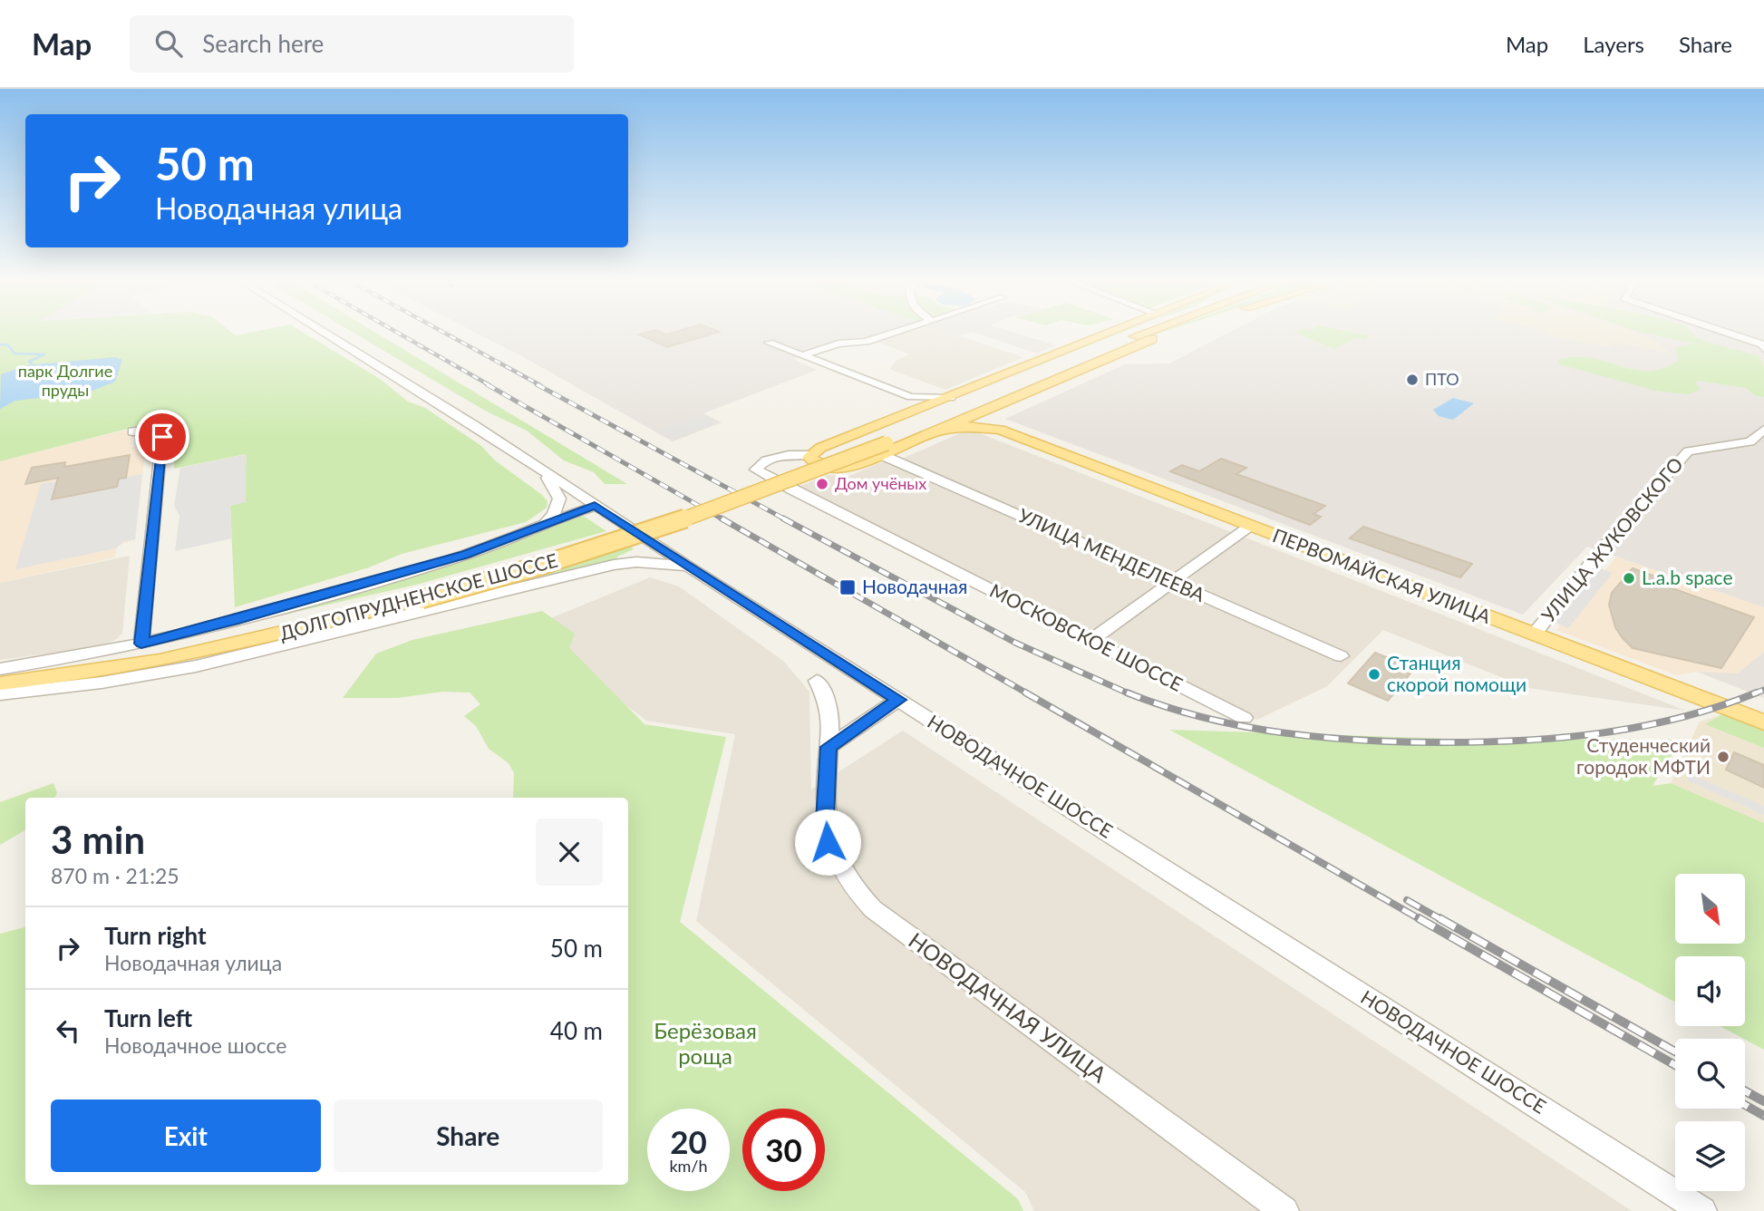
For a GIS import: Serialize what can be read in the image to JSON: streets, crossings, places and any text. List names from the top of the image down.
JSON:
{
  "streets": {
    "main road": ["ПЕРВОМАЙСКАЯ УЛИЦА", "ДОЛГОПРУДНЕНСКОЕ ШОССЕ"],
    "street": [
      "УЛИЦА ЖУКОВСКОГО",
      "УЛИЦА МЕНДЕЛЕЕВА",
      "МОСКОВСКОЕ ШОССЕ",
      "НОВОДАЧНОЕ ШОССЕ",
      "НОВОДАЧНАЯ УЛИЦА"
    ]
  },
  "crossings": [
    ["УЛИЦА ЖУКОВСКОГО", "ПЕРВОМАЙСКАЯ УЛИЦА"],
    ["УЛИЦА МЕНДЕЛЕЕВА", "ДОЛГОПРУДНЕНСКОЕ ШОССЕ"],
    ["ПЕРВОМАЙСКАЯ УЛИЦА", "ДОЛГОПРУДНЕНСКОЕ ШОССЕ"],
    ["ДОЛГОПРУДНЕНСКОЕ ШОССЕ", "МОСКОВСКОЕ ШОССЕ"]
  ],
  "parks": ["парк Долгие пруды", "Берёзовая роща"],
  "places": {
    "other": [
      "ПТО",
      "Дом учёных",
      "L.a.b space",
      "Станция скорой помощи",
      "Студенческий городок МФТИ"
    ],
    "transit": ["Новодачная"]
  },
  "north": "bottom right",
  "page": {
    "header": "Map",
    "search": "Search here",
    "nav": ["Map", "Layers", "Share"],
    "turn": ["50 m", "Новодачная улица"],
    "heading": ["3 min", "870 m · 21:25"],
    "list": [
      {
        "name": "Turn right",
        "note": "Новодачная улица",
        "value": "50 m"
      },
      {
        "name": "Turn left",
        "note": "Новодачное шоссе",
        "value": "40 m"
      }
    ],
    "buttons": ["Exit", "Share"],
    "speed": "20 km/h",
    "limit": "30"
  }
}
